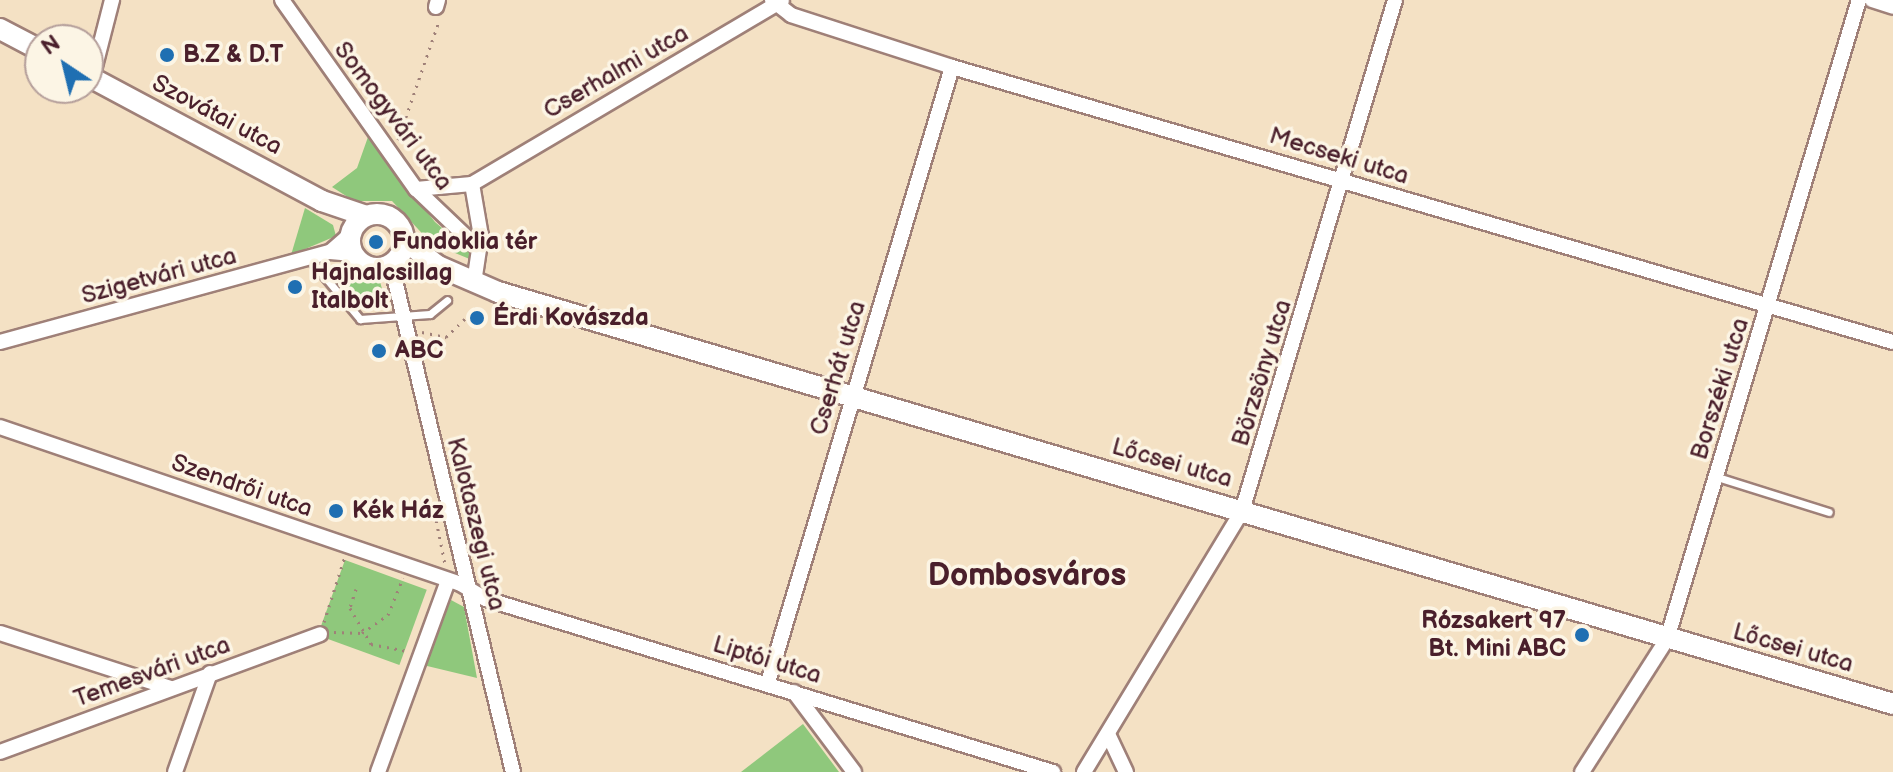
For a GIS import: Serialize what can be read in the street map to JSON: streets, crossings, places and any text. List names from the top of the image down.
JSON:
{
  "streets": {
    "street": [
      "Cserhalmi utca",
      "Szovátai utca",
      "Somogyvári utca",
      "Mecseki utca",
      "Szigetvári utca",
      "Cserhát utca",
      "Börzsöny utca",
      "Borszéki utca",
      "Lőcsei utca",
      "Szendrői utca",
      "Kalotaszegi utca",
      "Liptói utca",
      "Temesvári utca"
    ]
  },
  "crossings": [
    ["Cserhalmi utca", "Somogyvári utca"],
    ["Cserhalmi utca", "Mecseki utca"],
    ["Mecseki utca", "Cserhát utca"],
    ["Mecseki utca", "Börzsöny utca"],
    ["Mecseki utca", "Borszéki utca"],
    ["Cserhát utca", "Lőcsei utca"],
    ["Cserhát utca", "Liptói utca"],
    ["Börzsöny utca", "Lőcsei utca"],
    ["Borszéki utca", "Lőcsei utca"],
    ["Lőcsei utca", "Kalotaszegi utca"],
    ["Szendrői utca", "Kalotaszegi utca"],
    ["Szendrői utca", "Liptói utca"],
    ["Kalotaszegi utca", "Liptói utca"]
  ],
  "districts": ["Dombosváros"],
  "places": [
    "B.Z & D.T",
    "Fundoklia tér",
    "Hajnalcsillag Italbolt",
    "Érdi Kovászda",
    "ABC",
    "Kék Ház",
    "Rózsakert 97 Bt. Mini ABC"
  ],
  "north": "top left"
}
